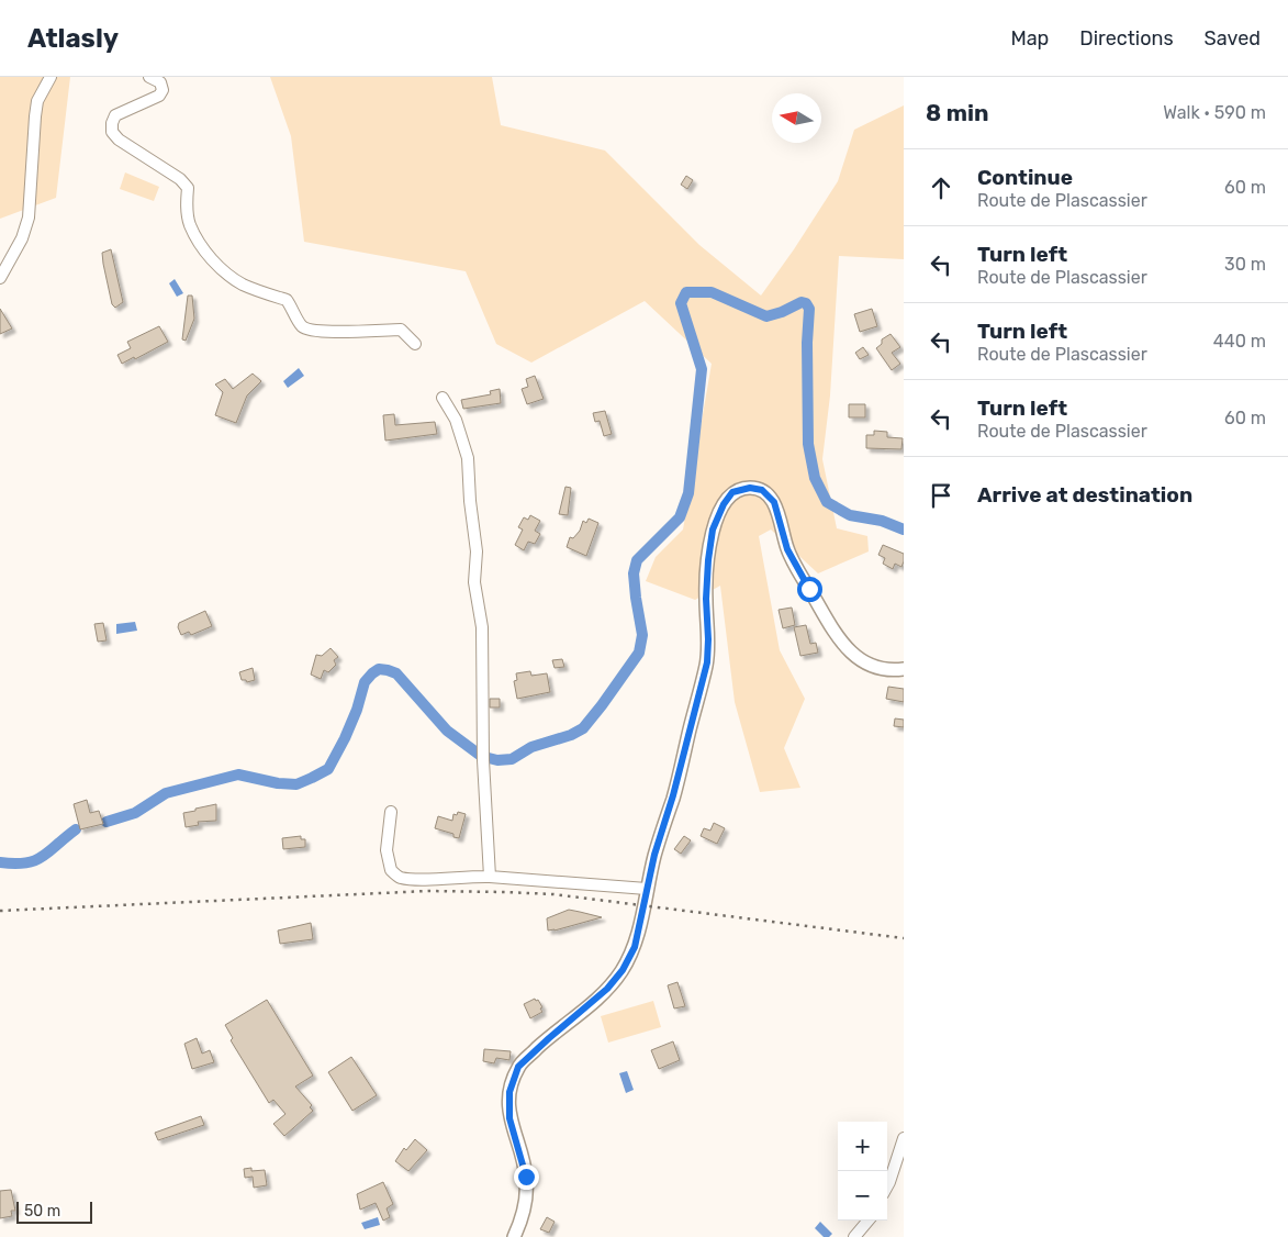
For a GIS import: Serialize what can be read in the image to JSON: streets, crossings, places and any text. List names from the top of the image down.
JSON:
{
  "scale_bar": "50 m",
  "north": "left",
  "page": {
    "header": "Atlasly",
    "nav": ["Map", "Directions", "Saved"],
    "heading": ["8 min", "Walk · 590 m"],
    "list": [
      ["Continue", "Route de Plascassier", "60 m"],
      ["Turn left", "Route de Plascassier", "30 m"],
      ["Turn left", "Route de Plascassier", "440 m"],
      ["Turn left", "Route de Plascassier", "60 m"],
      "Arrive at destination"
    ],
    "map_buttons": ["+", "−"],
    "scale": "50 m"
  }
}
